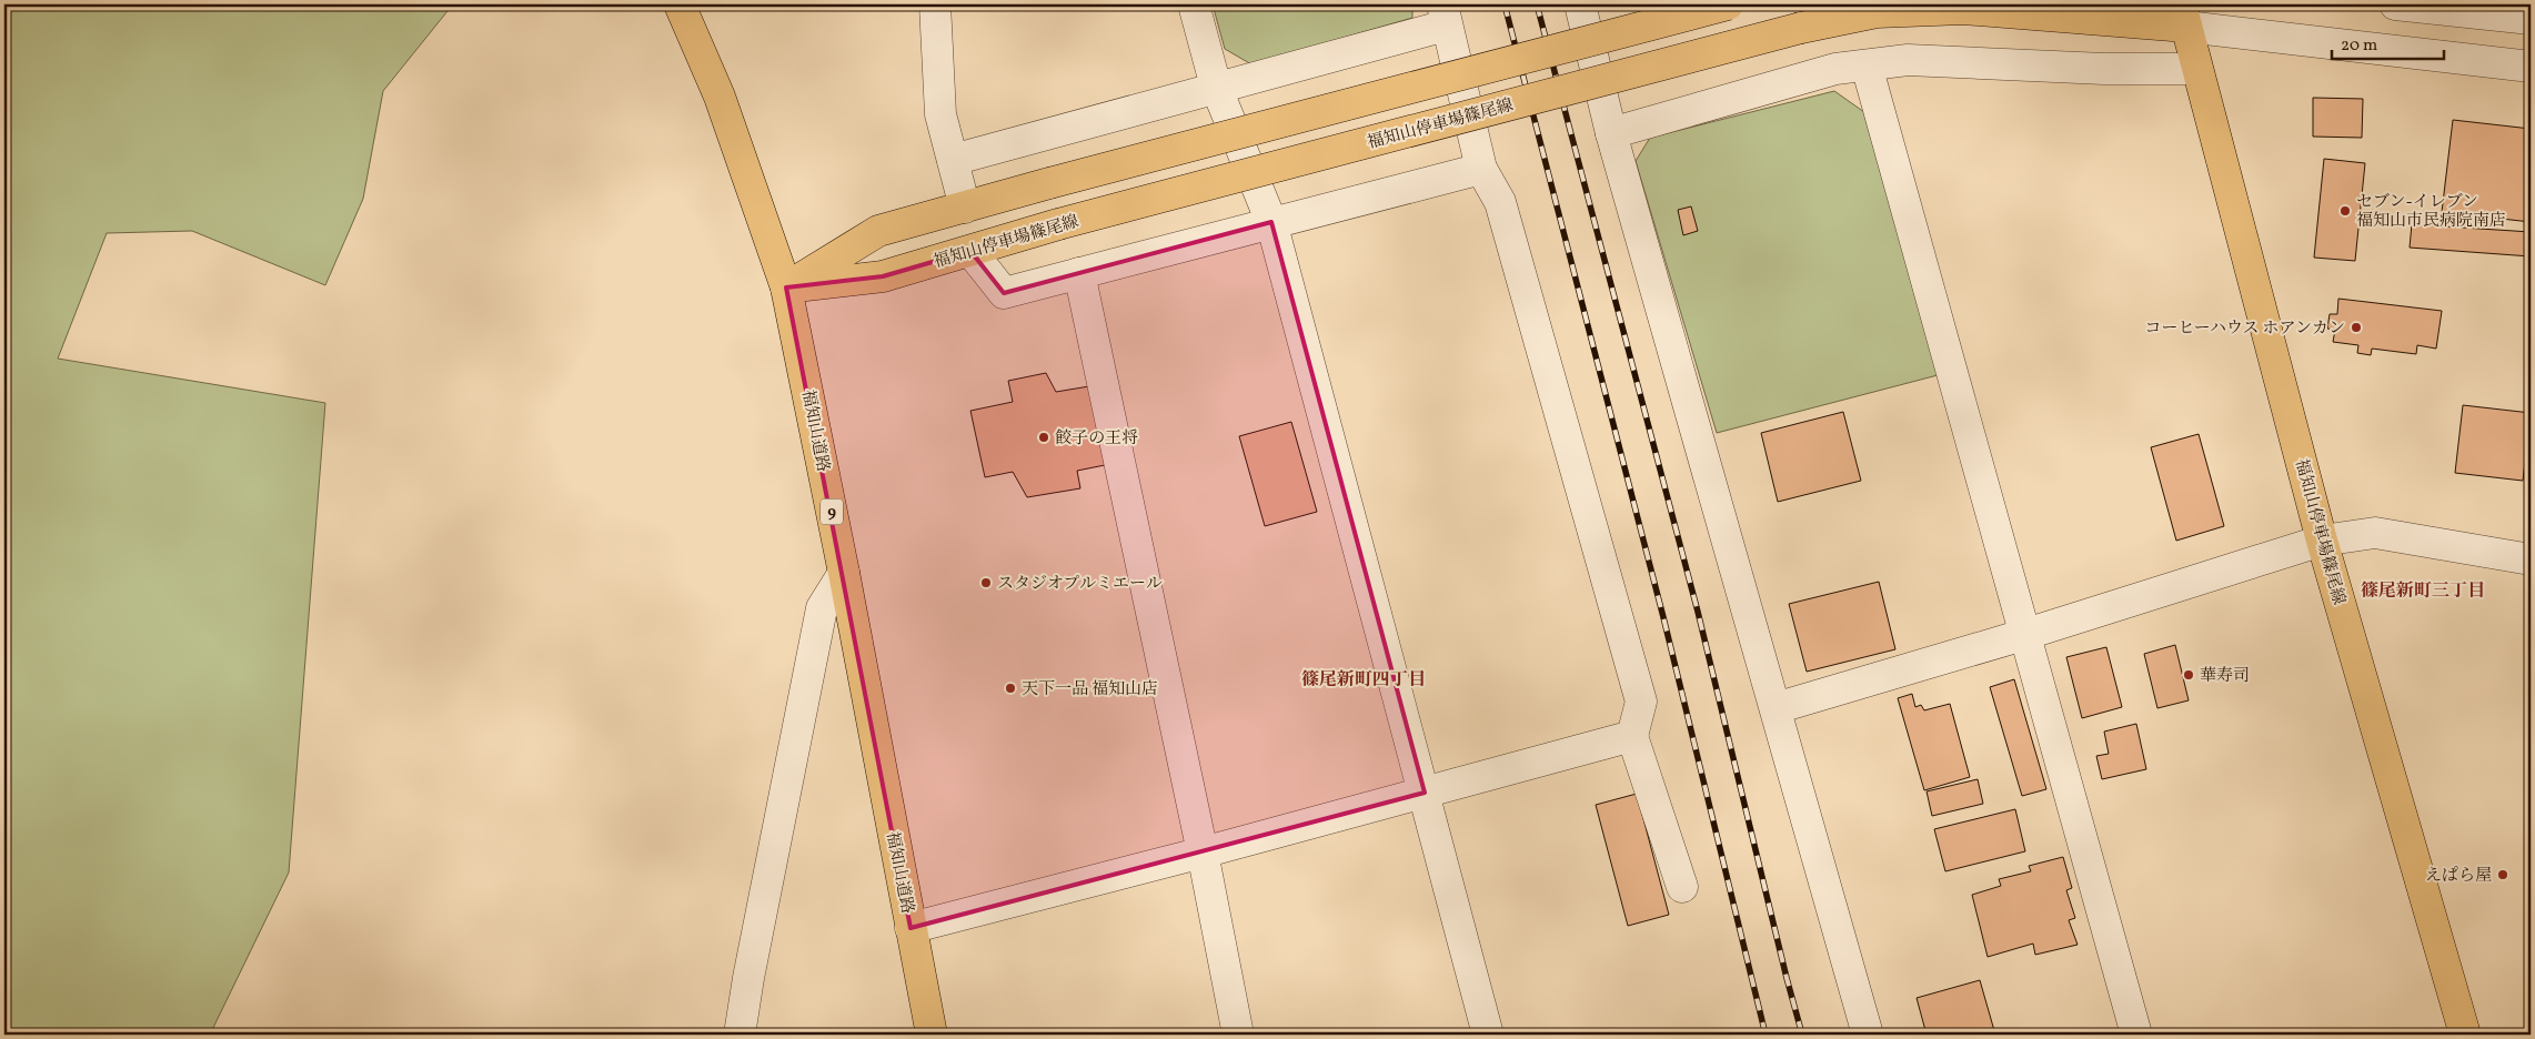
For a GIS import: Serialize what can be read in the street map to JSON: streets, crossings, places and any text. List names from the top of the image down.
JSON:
{
  "streets": {
    "main road": ["福知山停車場篠尾線", "福知山道路", "9"]
  },
  "crossings": [
    ["福知山停車場篠尾線", "福知山道路"]
  ],
  "districts": ["篠尾新町三丁目", "篠尾新町四丁目"],
  "places": [
    "セブン-イレブン 福知山市民病院南店",
    "コーヒーハウス ホアンカン",
    "餃子の王将",
    "スタジオプルミエール",
    "華寿司",
    "天下一品 福知山店",
    "えぱら屋"
  ],
  "scale_bar": "20 m"
}
